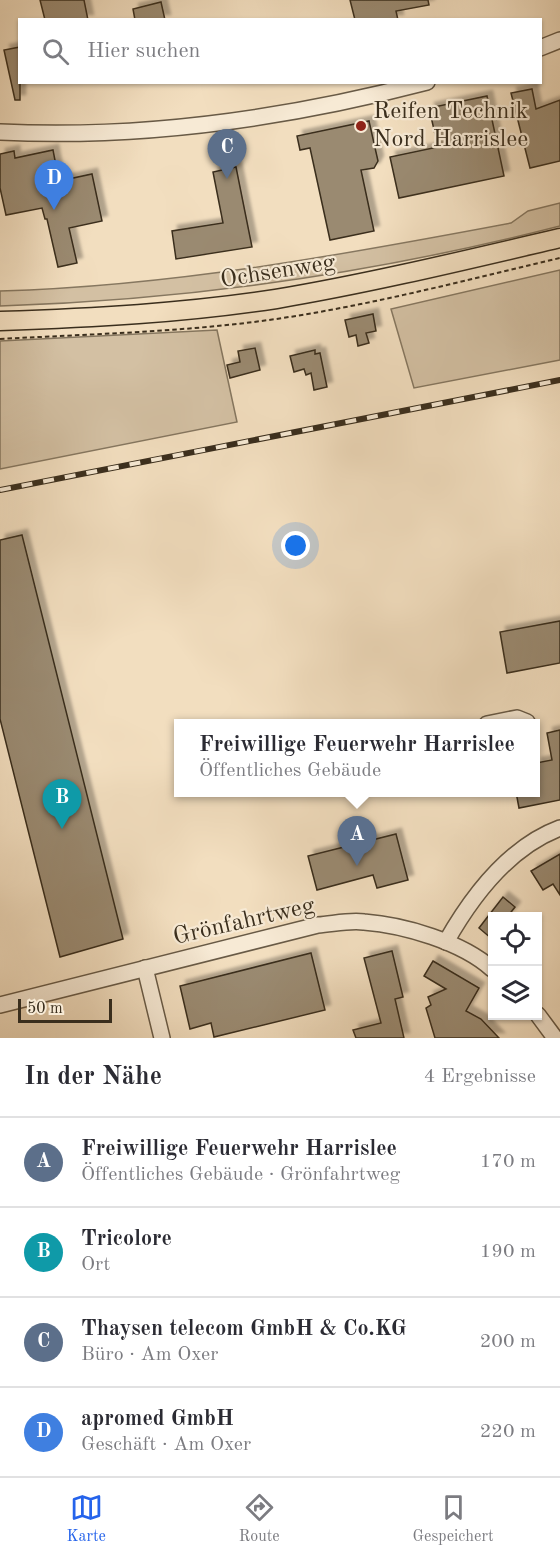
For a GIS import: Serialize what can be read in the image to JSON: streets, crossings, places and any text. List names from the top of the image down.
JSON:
{
  "streets": {
    "main road": ["Ochsenweg"],
    "street": ["Grönfahrtweg"]
  },
  "places": ["Reifen Technik Nord Harrislee"],
  "scale_bar": "50 m",
  "page": {
    "search": "Hier suchen",
    "pins": [
      "C",
      "D",
      "B",
      "A"
    ],
    "popup": ["Freiwillige Feuerwehr Harrislee", "Öffentliches Gebäude"],
    "scale": "50 m",
    "heading": ["In der Nähe", "4 Ergebnisse"],
    "list": [
      {
        "mark": "A",
        "name": "Freiwillige Feuerwehr Harrislee",
        "note": "Öffentliches Gebäude · Grönfahrtweg",
        "value": "170 m"
      },
      {
        "mark": "B",
        "name": "Tricolore",
        "note": "Ort",
        "value": "190 m"
      },
      {
        "mark": "C",
        "name": "Thaysen telecom GmbH & Co.KG",
        "note": "Büro · Am Oxer",
        "value": "200 m"
      },
      {
        "mark": "D",
        "name": "apromed GmbH",
        "note": "Geschäft · Am Oxer",
        "value": "220 m"
      }
    ],
    "nav": ["Karte", "Route", "Gespeichert"]
  }
}
